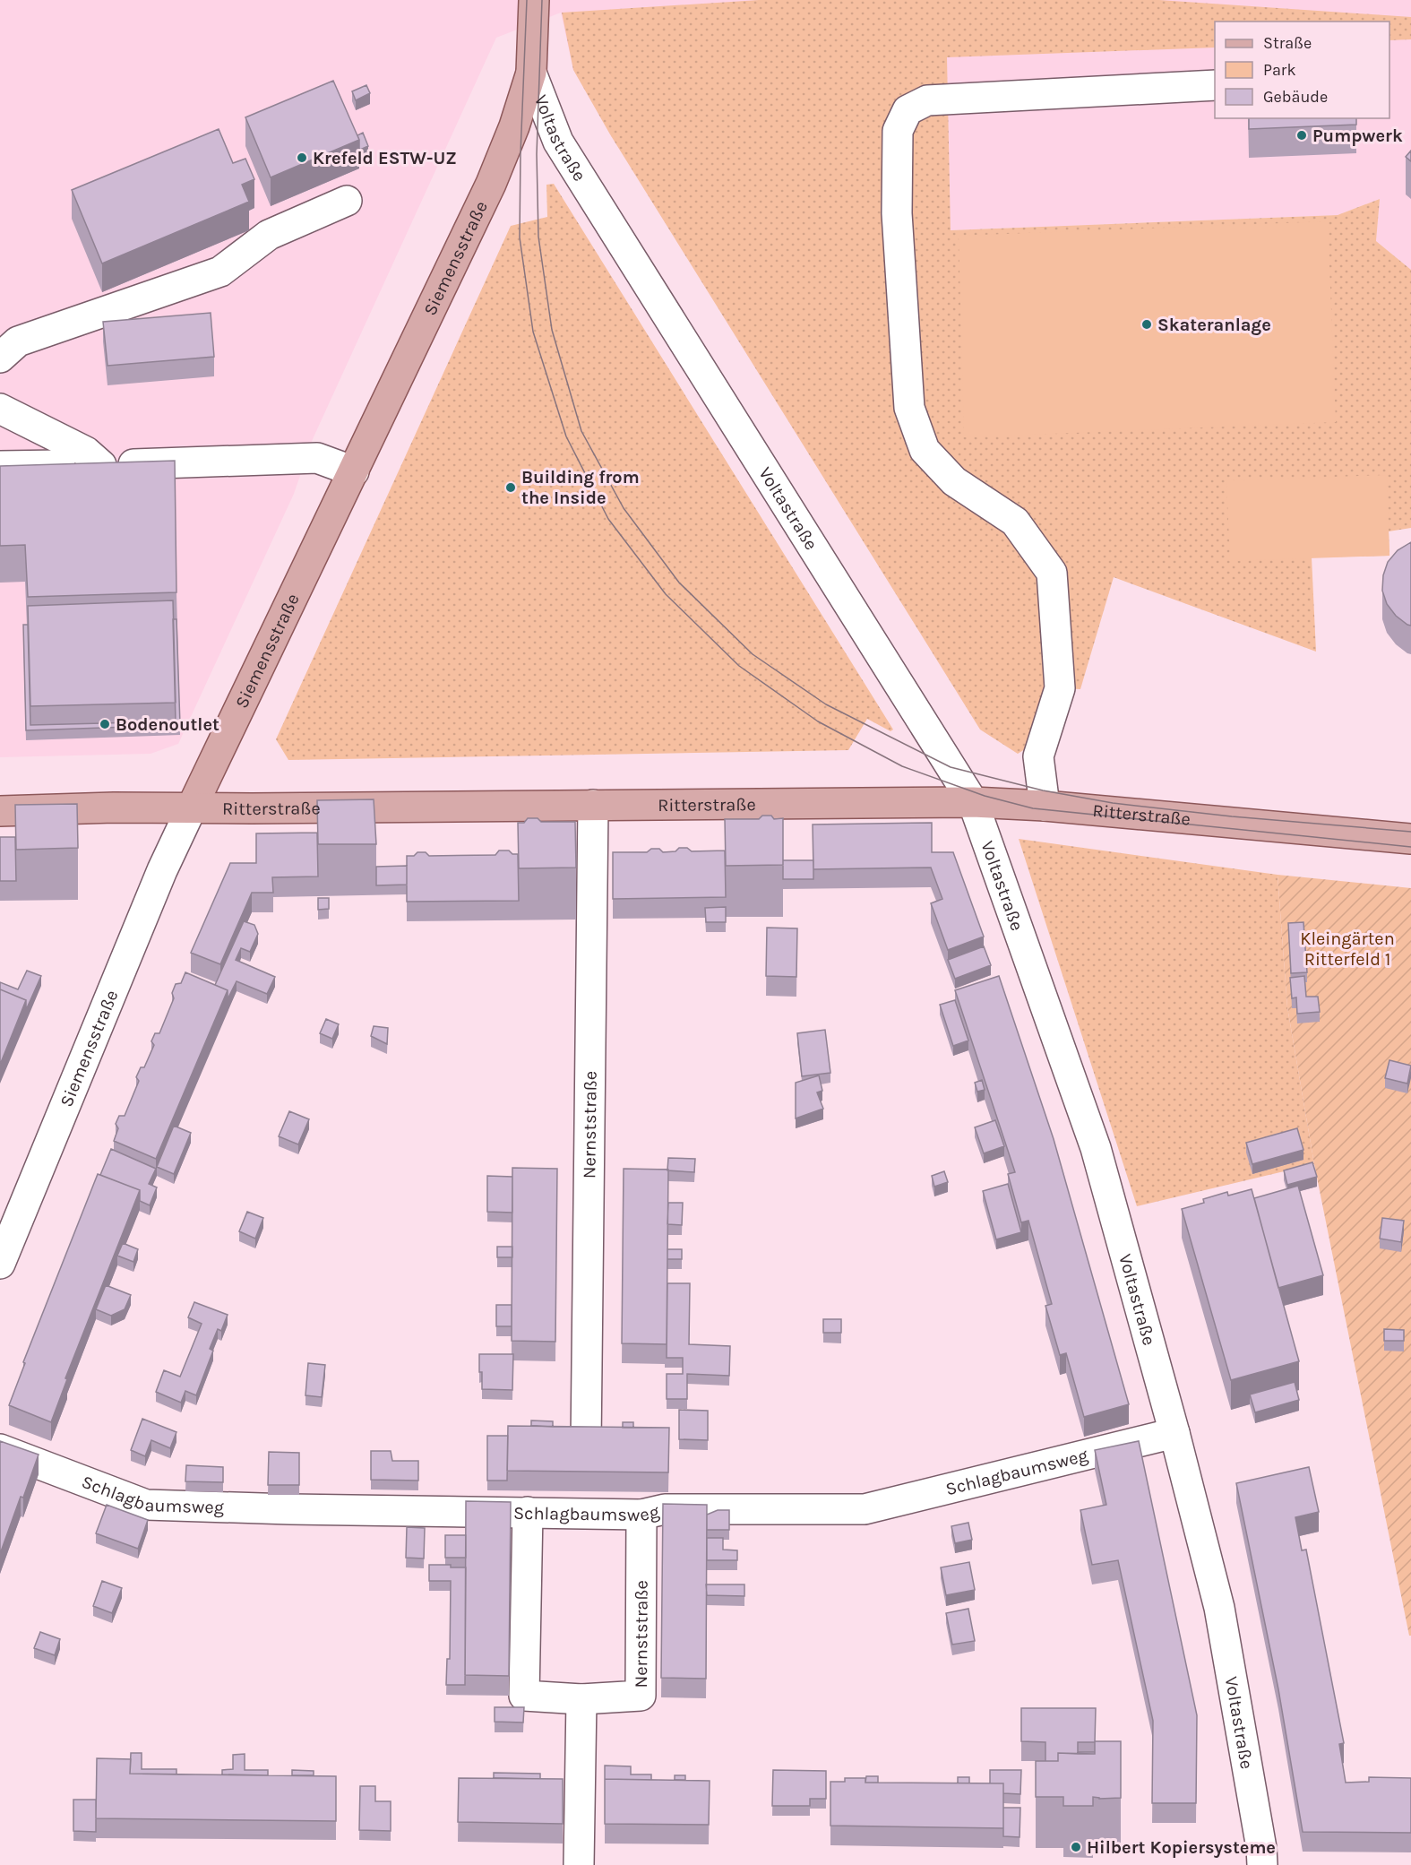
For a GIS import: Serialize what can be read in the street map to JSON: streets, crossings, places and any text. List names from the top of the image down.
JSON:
{
  "streets": {
    "main road": ["Voltastraße", "Siemensstraße", "Ritterstraße"],
    "street": ["Nernststraße", "Schlagbaumsweg"]
  },
  "crossings": [
    ["Voltastraße", "Siemensstraße"],
    ["Voltastraße", "Ritterstraße"],
    ["Voltastraße", "Schlagbaumsweg"],
    ["Siemensstraße", "Ritterstraße"],
    ["Ritterstraße", "Nernststraße"],
    ["Nernststraße", "Schlagbaumsweg"]
  ],
  "parks": ["Kleingärten Ritterfeld 1"],
  "places": [
    "Pumpwerk",
    "Krefeld ESTW-UZ",
    "Skateranlage",
    "Building from the Inside",
    "Bodenoutlet",
    "Hilbert Kopiersysteme"
  ],
  "legend": ["Straße", "Park", "Gebäude"]
}
